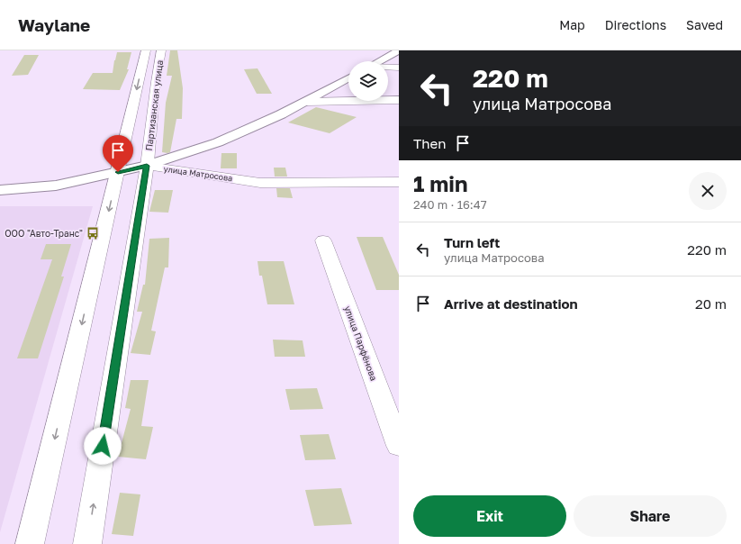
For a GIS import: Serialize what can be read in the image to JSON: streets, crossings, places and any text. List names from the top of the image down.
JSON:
{
  "streets": {
    "main road": ["улица Матросова"],
    "street": ["Партизанская улица", "улица Парфёнова"]
  },
  "crossings": [
    ["Партизанская улица", "улица Матросова"]
  ],
  "places": {
    "bus stop": ["ООО \"Авто-Транс\""]
  },
  "page": {
    "header": "Waylane",
    "nav": ["Map", "Directions", "Saved"],
    "turn": ["220 m", "улица Матросова"],
    "then": "Then",
    "heading": ["1 min", "240 m · 16:47"],
    "list": [
      {
        "name": "Turn left",
        "note": "улица Матросова",
        "value": "220 m"
      },
      {
        "name": "Arrive at destination",
        "value": "20 m"
      }
    ],
    "buttons": ["Exit", "Share"]
  }
}
